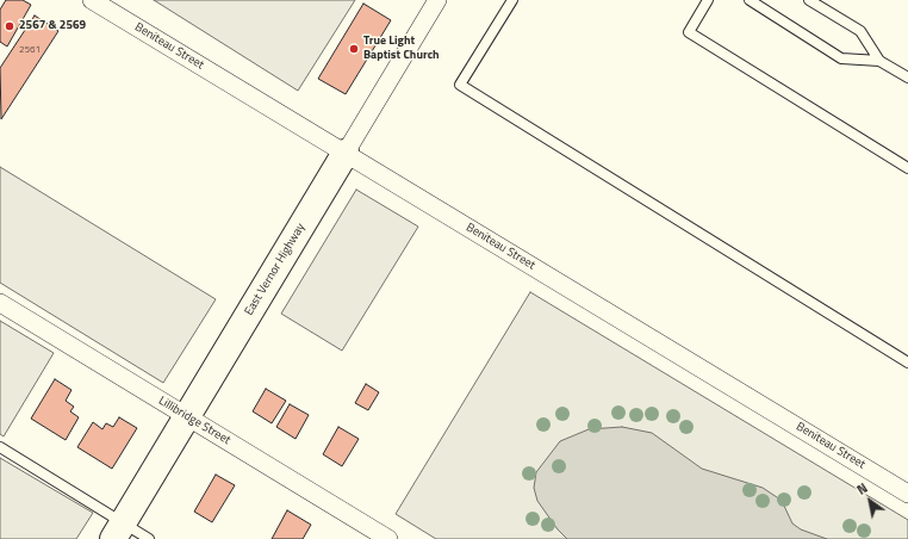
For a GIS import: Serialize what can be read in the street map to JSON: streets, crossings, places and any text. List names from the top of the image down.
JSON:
{
  "streets": {
    "street": ["Beniteau Street", "East Vernor Highway", "Lillibridge Street"]
  },
  "crossings": [
    ["Beniteau Street", "East Vernor Highway"],
    ["East Vernor Highway", "Lillibridge Street"]
  ],
  "places": ["2567 & 2569", "True Light Baptist Church"],
  "house_numbers": ["2561"],
  "north": "top left"
}
